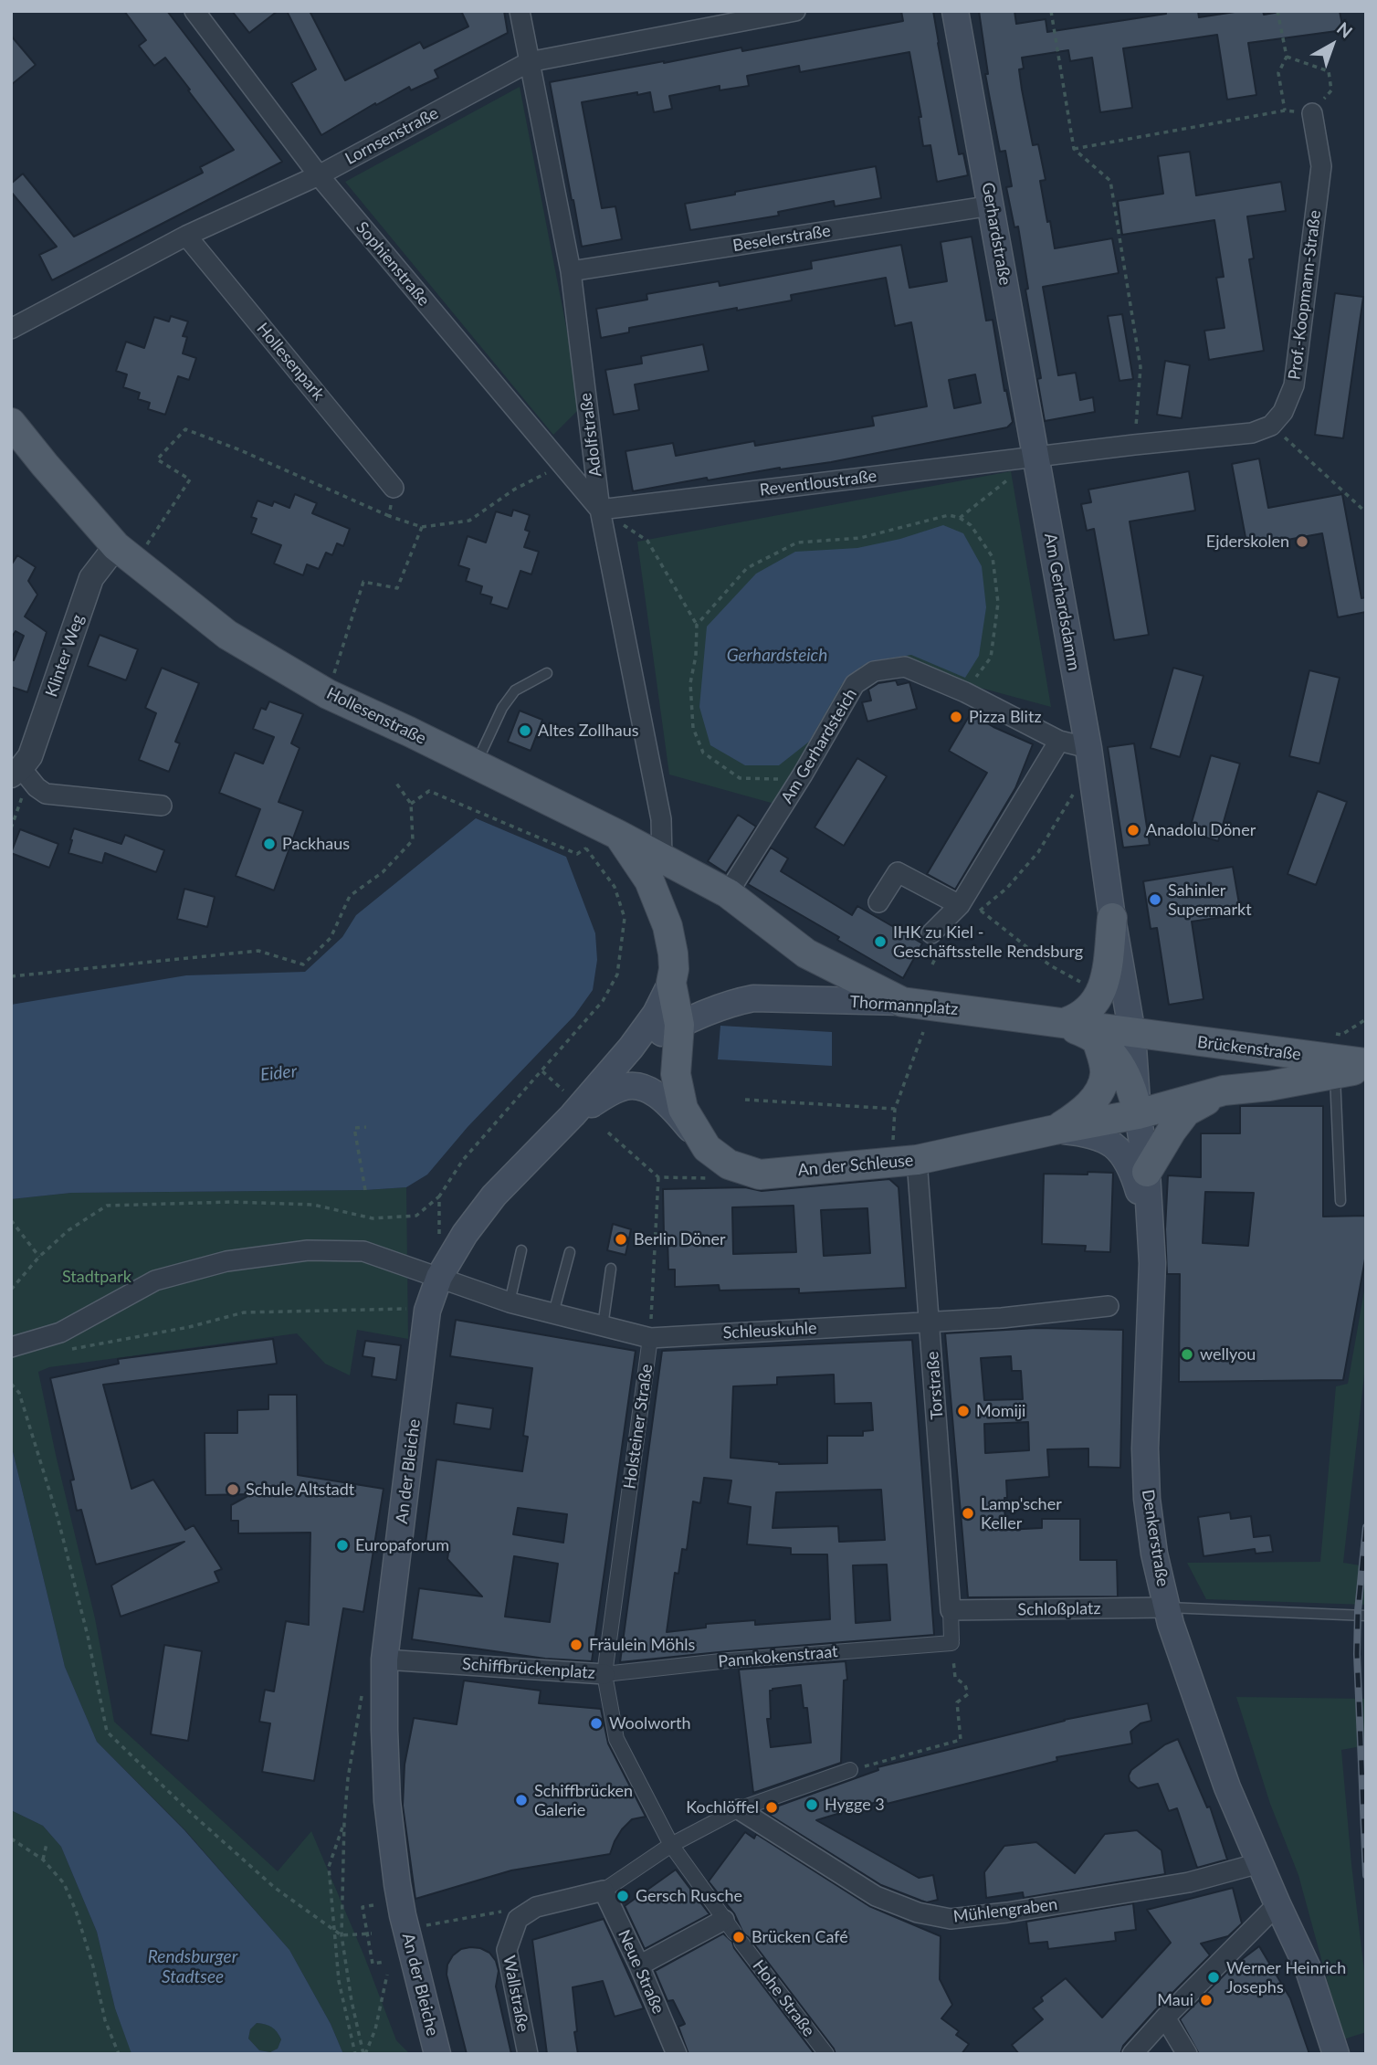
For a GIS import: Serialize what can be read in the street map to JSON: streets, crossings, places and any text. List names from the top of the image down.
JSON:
{
  "streets": {
    "main road": [
      "Gerhardstraße",
      "Am Gerhardsdamm",
      "Hollesenstraße",
      "Thormannplatz",
      "Brückenstraße",
      "An der Schleuse",
      "An der Bleiche",
      "Denkerstraße"
    ],
    "street": [
      "Lornsenstraße",
      "Beselerstraße",
      "Sophienstraße",
      "Prof.-Koopmann-Straße",
      "Hollesenpark",
      "Adolfstraße",
      "Reventloustraße",
      "Klinter Weg",
      "Am Gerhardsteich",
      "Schleuskuhle",
      "Torstraße",
      "Holsteiner Straße",
      "Schloßplatz",
      "Pannkokenstraat",
      "Schiffbrückenplatz",
      "Mühlengraben",
      "Neue Straße",
      "Wallstraße",
      "Hohe Straße"
    ]
  },
  "crossings": [
    ["Lornsenstraße", "Sophienstraße"],
    ["Lornsenstraße", "Hollesenpark"],
    ["Lornsenstraße", "Adolfstraße"],
    ["Gerhardstraße", "Beselerstraße"],
    ["Gerhardstraße", "Reventloustraße"],
    ["Gerhardstraße", "Am Gerhardsdamm"],
    ["Beselerstraße", "Adolfstraße"],
    ["Sophienstraße", "Adolfstraße"],
    ["Sophienstraße", "Reventloustraße"],
    ["Adolfstraße", "Reventloustraße"],
    ["Reventloustraße", "Am Gerhardsdamm"],
    ["Am Gerhardsdamm", "Am Gerhardsteich"],
    ["Klinter Weg", "Hollesenstraße"],
    ["Hollesenstraße", "Thormannplatz"],
    ["Hollesenstraße", "An der Schleuse"],
    ["Hollesenstraße", "An der Bleiche"],
    ["Thormannplatz", "Brückenstraße"],
    ["Thormannplatz", "An der Schleuse"],
    ["Thormannplatz", "An der Bleiche"],
    ["Brückenstraße", "An der Schleuse"],
    ["Brückenstraße", "Denkerstraße"],
    ["An der Schleuse", "Torstraße"],
    ["An der Schleuse", "An der Bleiche"],
    ["An der Schleuse", "Denkerstraße"],
    ["Schleuskuhle", "Torstraße"],
    ["Schleuskuhle", "Holsteiner Straße"],
    ["Schleuskuhle", "An der Bleiche"],
    ["Torstraße", "Schloßplatz"],
    ["Holsteiner Straße", "Pannkokenstraat"],
    ["Holsteiner Straße", "Schiffbrückenplatz"],
    ["An der Bleiche", "Schiffbrückenplatz"],
    ["Denkerstraße", "Schloßplatz"],
    ["Denkerstraße", "Mühlengraben"],
    ["Pannkokenstraat", "Schiffbrückenplatz"],
    ["Schiffbrückenplatz", "Hohe Straße"]
  ],
  "water": ["Gerhardsteich", "Eider", "Rendsburger Stadtsee"],
  "parks": ["Stadtpark"],
  "places": [
    "Ejderskolen",
    "Pizza Blitz",
    "Altes Zollhaus",
    "Anadolu Döner",
    "Packhaus",
    "Sahinler Supermarkt",
    "IHK zu Kiel - Geschäftsstelle Rendsburg",
    "Berlin Döner",
    "wellyou",
    "Momiji",
    "Schule Altstadt",
    "Lamp'scher Keller",
    "Europaforum",
    "Fräulein Möhls",
    "Woolworth",
    "Schiffbrücken Galerie",
    "Hygge 3",
    "Kochlöffel",
    "Gersch Rusche",
    "Brücken Café",
    "Werner Heinrich Josephs",
    "Maui"
  ],
  "north": "top right"
}
